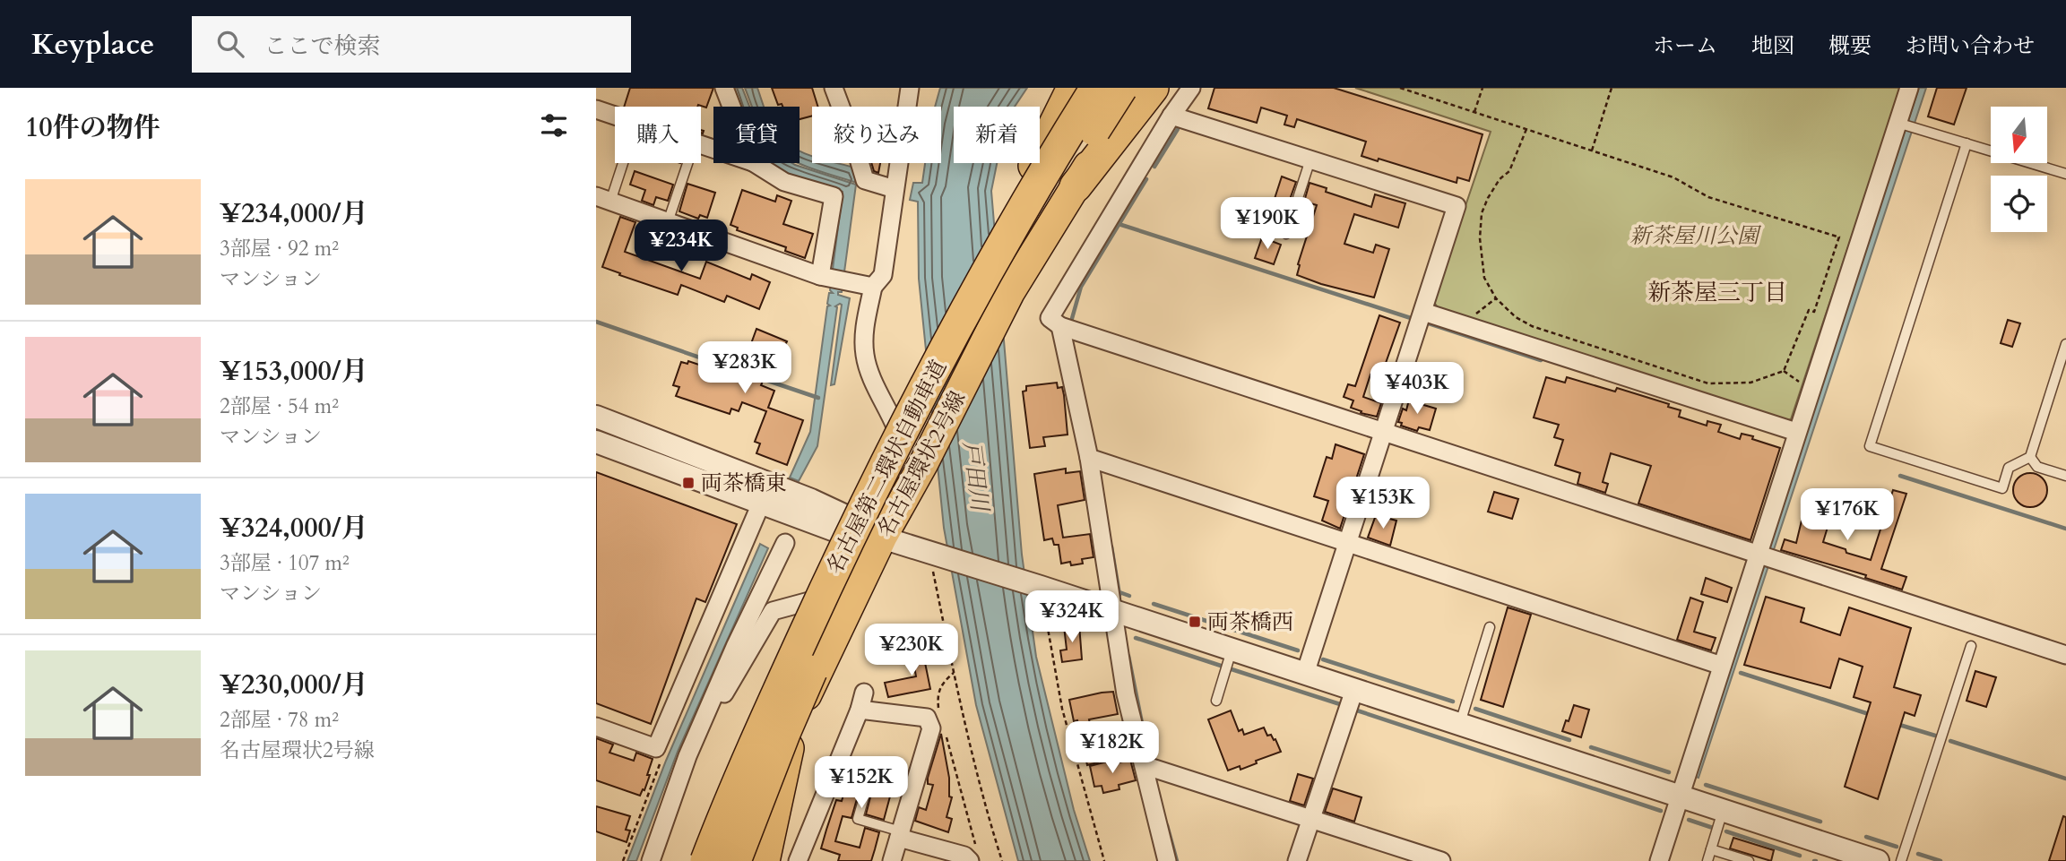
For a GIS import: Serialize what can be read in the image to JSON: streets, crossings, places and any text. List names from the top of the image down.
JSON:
{
  "streets": {
    "highway": ["名古屋環状2号線", "名古屋第二環状自動車道"]
  },
  "districts": ["新茶屋三丁目"],
  "water": ["戸田川"],
  "parks": ["新茶屋川公園"],
  "places": {
    "transit": ["両茶橋東", "両茶橋西"]
  },
  "north": "bottom",
  "page": {
    "header": "Keyplace",
    "search": "ここで検索",
    "nav": [
      "ホーム",
      "地図",
      "概要",
      "お問い合わせ"
    ],
    "heading": "10件の物件",
    "chip": [
      "購入",
      "賃貸",
      "絞り込み",
      "新着"
    ],
    "list": [
      {
        "name": "¥234,000/月",
        "note": "3部屋 · 92 m² · マンション"
      },
      {
        "name": "¥153,000/月",
        "note": "2部屋 · 54 m² · マンション"
      },
      {
        "name": "¥324,000/月",
        "note": "3部屋 · 107 m² · マンション"
      },
      {
        "name": "¥230,000/月",
        "note": "2部屋 · 78 m² · 名古屋環状2号線"
      }
    ],
    "price": [
      "¥190K",
      "¥234K",
      "¥283K",
      "¥403K",
      "¥153K",
      "¥176K",
      "¥324K",
      "¥230K",
      "¥182K",
      "¥152K"
    ]
  }
}
